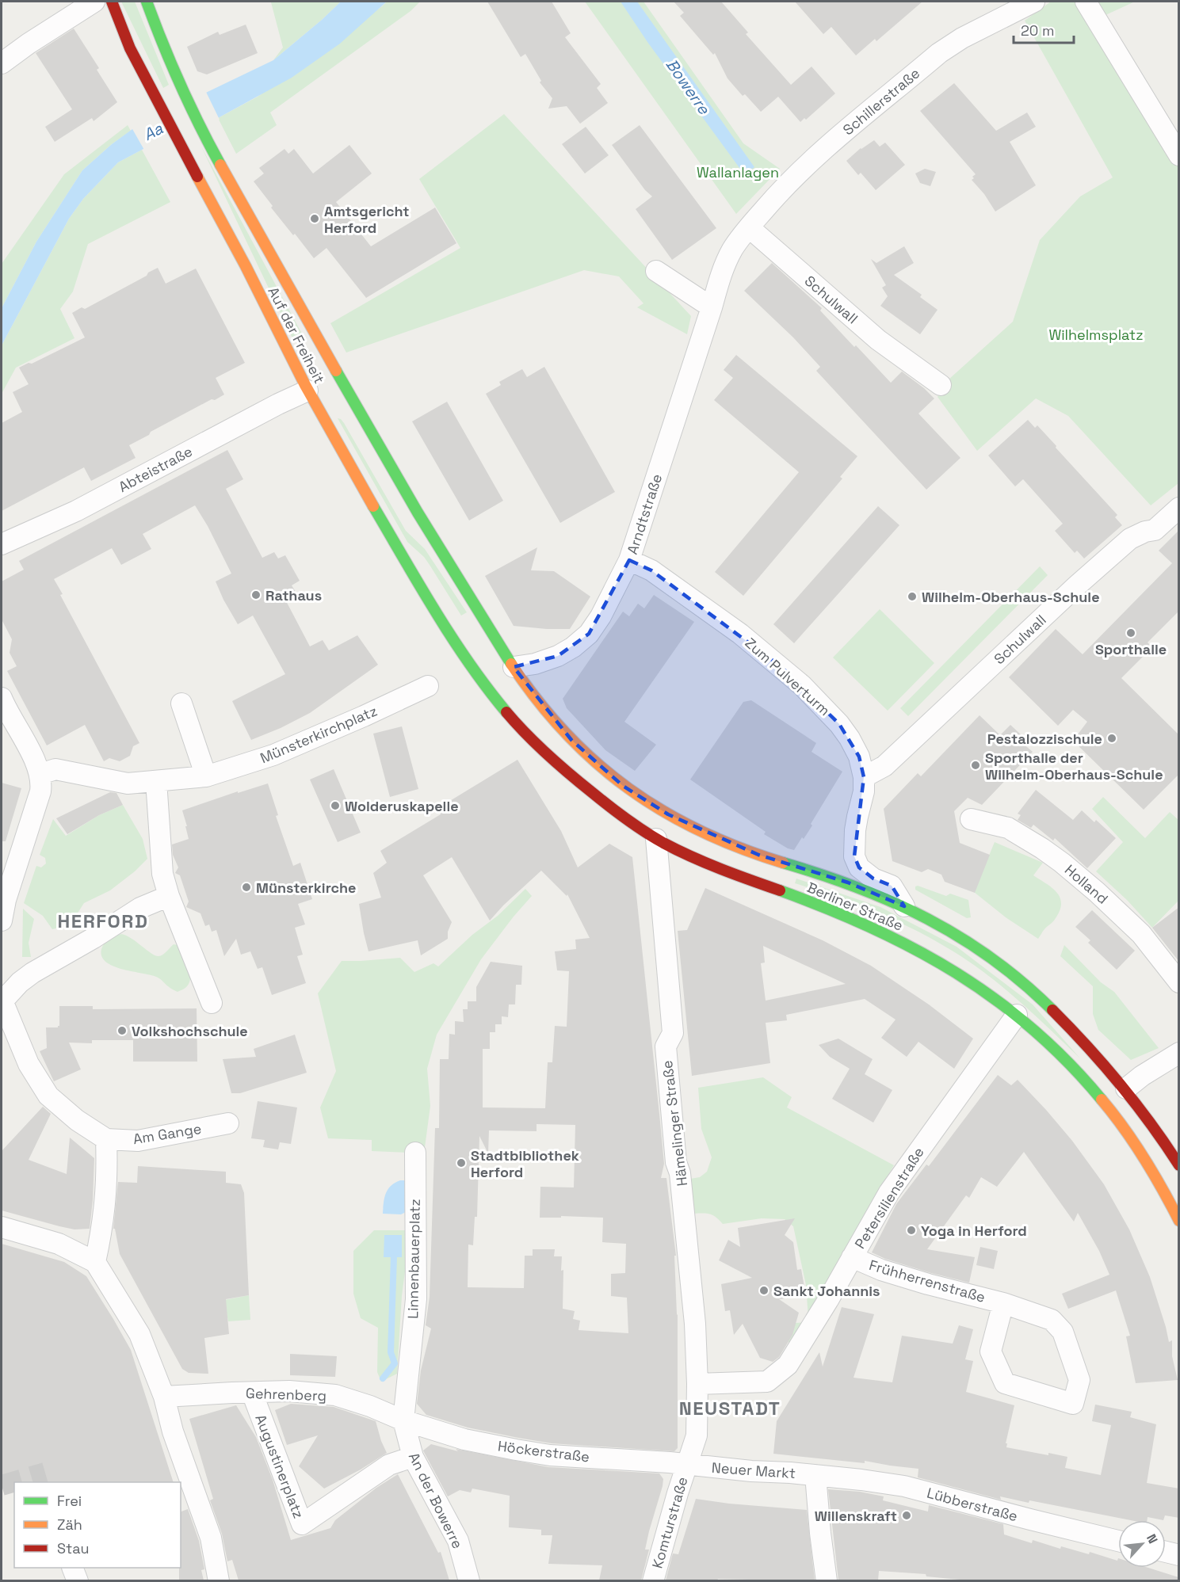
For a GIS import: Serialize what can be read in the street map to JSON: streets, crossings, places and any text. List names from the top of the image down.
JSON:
{
  "streets": {
    "main road": ["Auf der Freiheit", "Berliner Straße"],
    "street": [
      "Schillerstraße",
      "Schulwall",
      "Abteistraße",
      "Arndtstraße",
      "Zum Pulverturm",
      "Münsterkirchplatz",
      "Holland",
      "Hämelinger Straße",
      "Am Gange",
      "Petersilienstraße",
      "Linnenbauerplatz",
      "Frühherrenstraße",
      "Gehrenberg",
      "Höckerstraße",
      "Augustinerplatz",
      "Neuer Markt",
      "An der Bowerre",
      "Lübberstraße",
      "Komturstraße"
    ]
  },
  "crossings": [
    ["Schillerstraße", "Schulwall"],
    ["Schillerstraße", "Arndtstraße"],
    ["Schulwall", "Arndtstraße"],
    ["Schulwall", "Zum Pulverturm"],
    ["Auf der Freiheit", "Abteistraße"],
    ["Auf der Freiheit", "Arndtstraße"],
    ["Auf der Freiheit", "Berliner Straße"],
    ["Arndtstraße", "Zum Pulverturm"],
    ["Arndtstraße", "Berliner Straße"],
    ["Zum Pulverturm", "Berliner Straße"],
    ["Berliner Straße", "Hämelinger Straße"],
    ["Berliner Straße", "Petersilienstraße"],
    ["Hämelinger Straße", "Petersilienstraße"],
    ["Petersilienstraße", "Frühherrenstraße"],
    ["Linnenbauerplatz", "Gehrenberg"],
    ["Linnenbauerplatz", "Höckerstraße"],
    ["Linnenbauerplatz", "An der Bowerre"],
    ["Gehrenberg", "Höckerstraße"],
    ["Gehrenberg", "Augustinerplatz"],
    ["Gehrenberg", "An der Bowerre"],
    ["Höckerstraße", "Neuer Markt"],
    ["Höckerstraße", "An der Bowerre"],
    ["Höckerstraße", "Komturstraße"],
    ["Augustinerplatz", "An der Bowerre"],
    ["Neuer Markt", "Lübberstraße"],
    ["Neuer Markt", "Komturstraße"]
  ],
  "districts": ["HERFORD", "NEUSTADT"],
  "water": ["Bowerre", "Aa"],
  "parks": ["Wallanlagen", "Wilhelmsplatz"],
  "places": [
    "Amtsgericht Herford",
    "Rathaus",
    "Wilhelm-Oberhaus-Schule",
    "Sporthalle",
    "Pestalozzischule",
    "Sporthalle der Wilhelm-Oberhaus-Schule",
    "Wolderuskapelle",
    "Münsterkirche",
    "Volkshochschule",
    "Stadtbibliothek Herford",
    "Yoga in Herford",
    "Sankt Johannis",
    "Willenskraft"
  ],
  "legend": ["Frei", "Zäh", "Stau"],
  "scale_bar": "20 m",
  "north": "top right"
}
